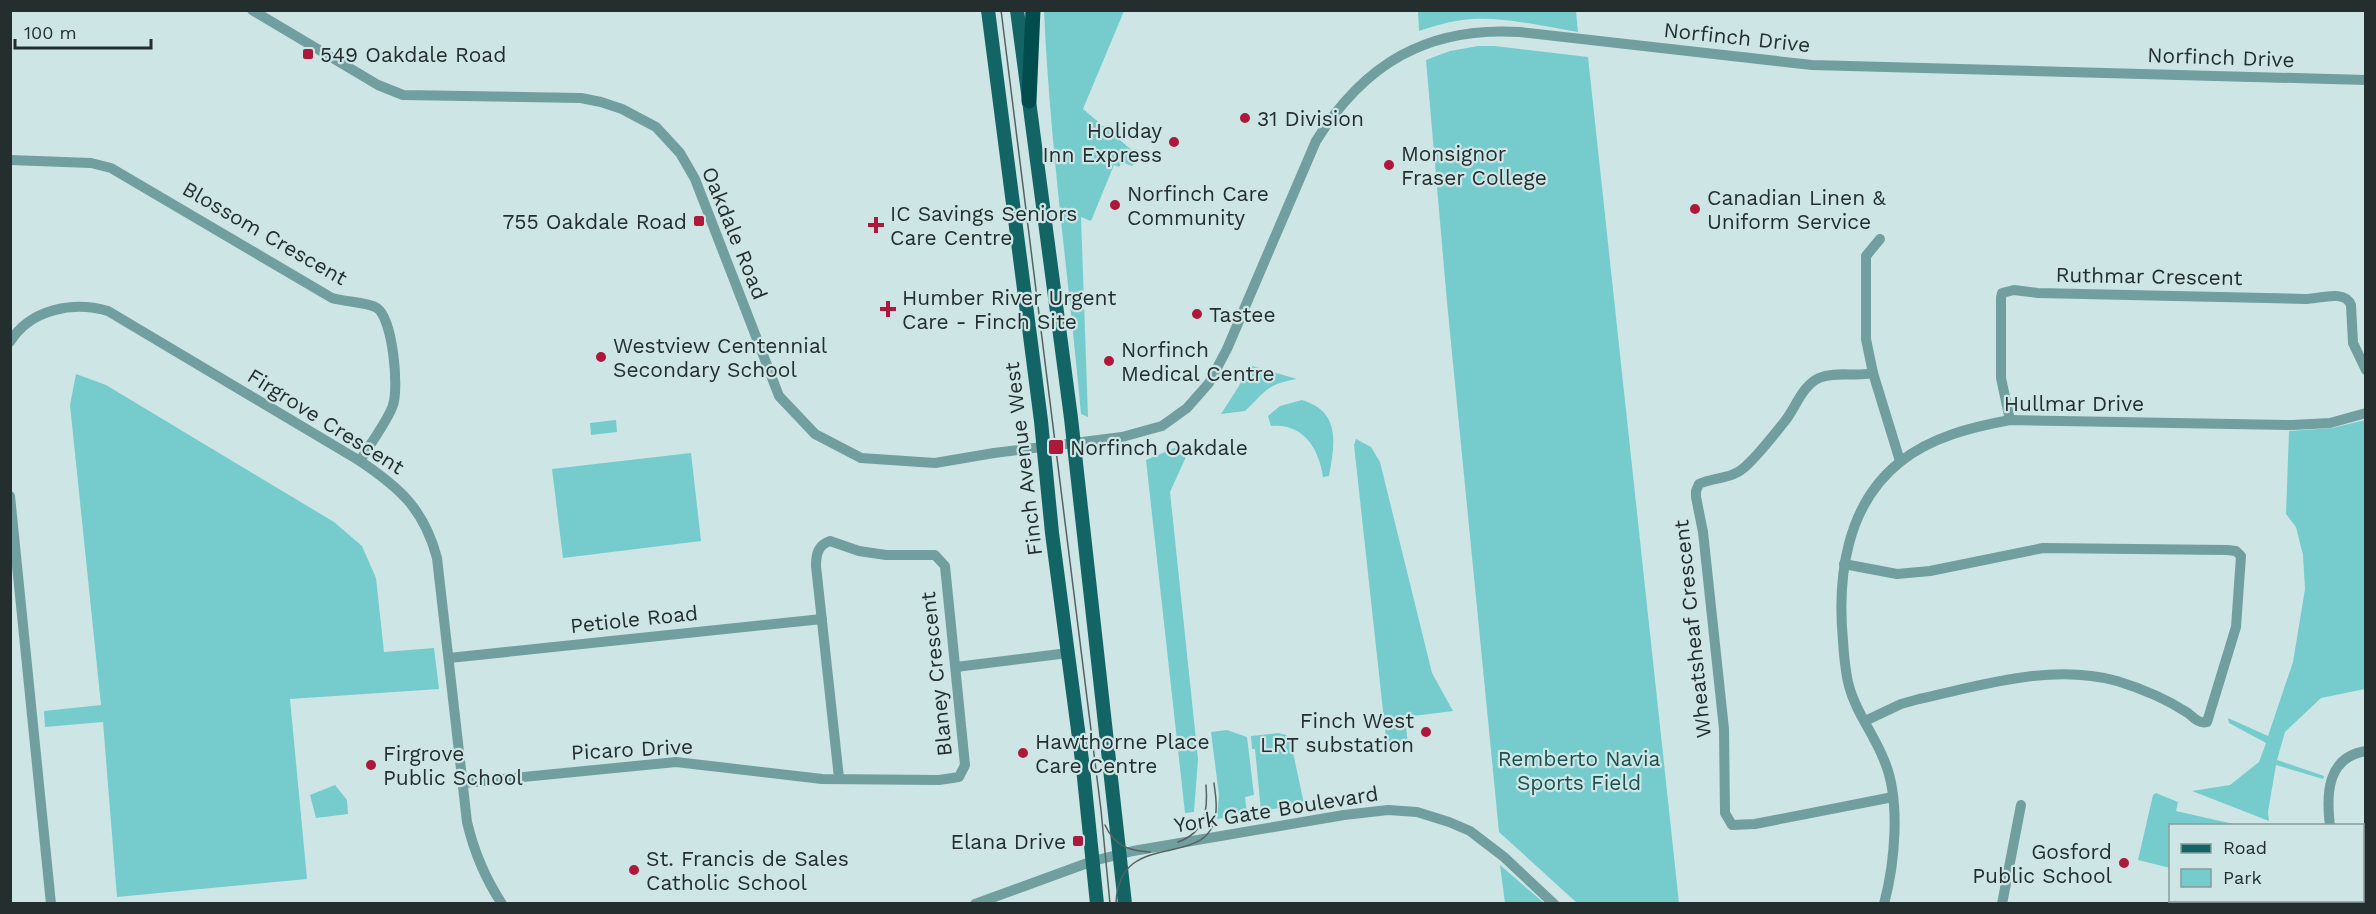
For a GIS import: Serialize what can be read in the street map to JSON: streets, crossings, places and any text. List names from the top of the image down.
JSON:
{
  "streets": {
    "main road": ["Finch Avenue West"],
    "street": [
      "Norfinch Drive",
      "Blossom Crescent",
      "Oakdale Road",
      "Ruthmar Crescent",
      "Hullmar Drive",
      "Firgrove Crescent",
      "Petiole Road",
      "Wheatsheaf Crescent",
      "Blaney Crescent",
      "Picaro Drive",
      "York Gate Boulevard"
    ]
  },
  "crossings": [
    ["Norfinch Drive", "Oakdale Road"],
    ["Blossom Crescent", "Firgrove Crescent"],
    ["Oakdale Road", "Finch Avenue West"],
    ["Ruthmar Crescent", "Hullmar Drive"],
    ["Hullmar Drive", "Wheatsheaf Crescent"],
    ["Firgrove Crescent", "Petiole Road"],
    ["Firgrove Crescent", "Picaro Drive"],
    ["Finch Avenue West", "York Gate Boulevard"],
    ["Petiole Road", "Blaney Crescent"],
    ["Blaney Crescent", "Picaro Drive"]
  ],
  "parks": ["Remberto Navia Sports Field"],
  "places": {
    "transit": [
      "549 Oakdale Road",
      "755 Oakdale Road",
      "Norfinch Oakdale",
      "Elana Drive"
    ],
    "other": [
      "31 Division",
      "Holiday Inn Express",
      "Monsignor Fraser College",
      "Norfinch Care Community",
      "Canadian Linen & Uniform Service",
      "Tastee",
      "Westview Centennial Secondary School",
      "Norfinch Medical Centre",
      "Finch West LRT substation",
      "Hawthorne Place Care Centre",
      "Firgrove Public School",
      "Gosford Public School",
      "St. Francis de Sales Catholic School"
    ],
    "health": ["IC Savings Seniors Care Centre", "Humber River Urgent Care - Finch Site"]
  },
  "legend": ["Road", "Park"],
  "scale_bar": "100 m"
}
